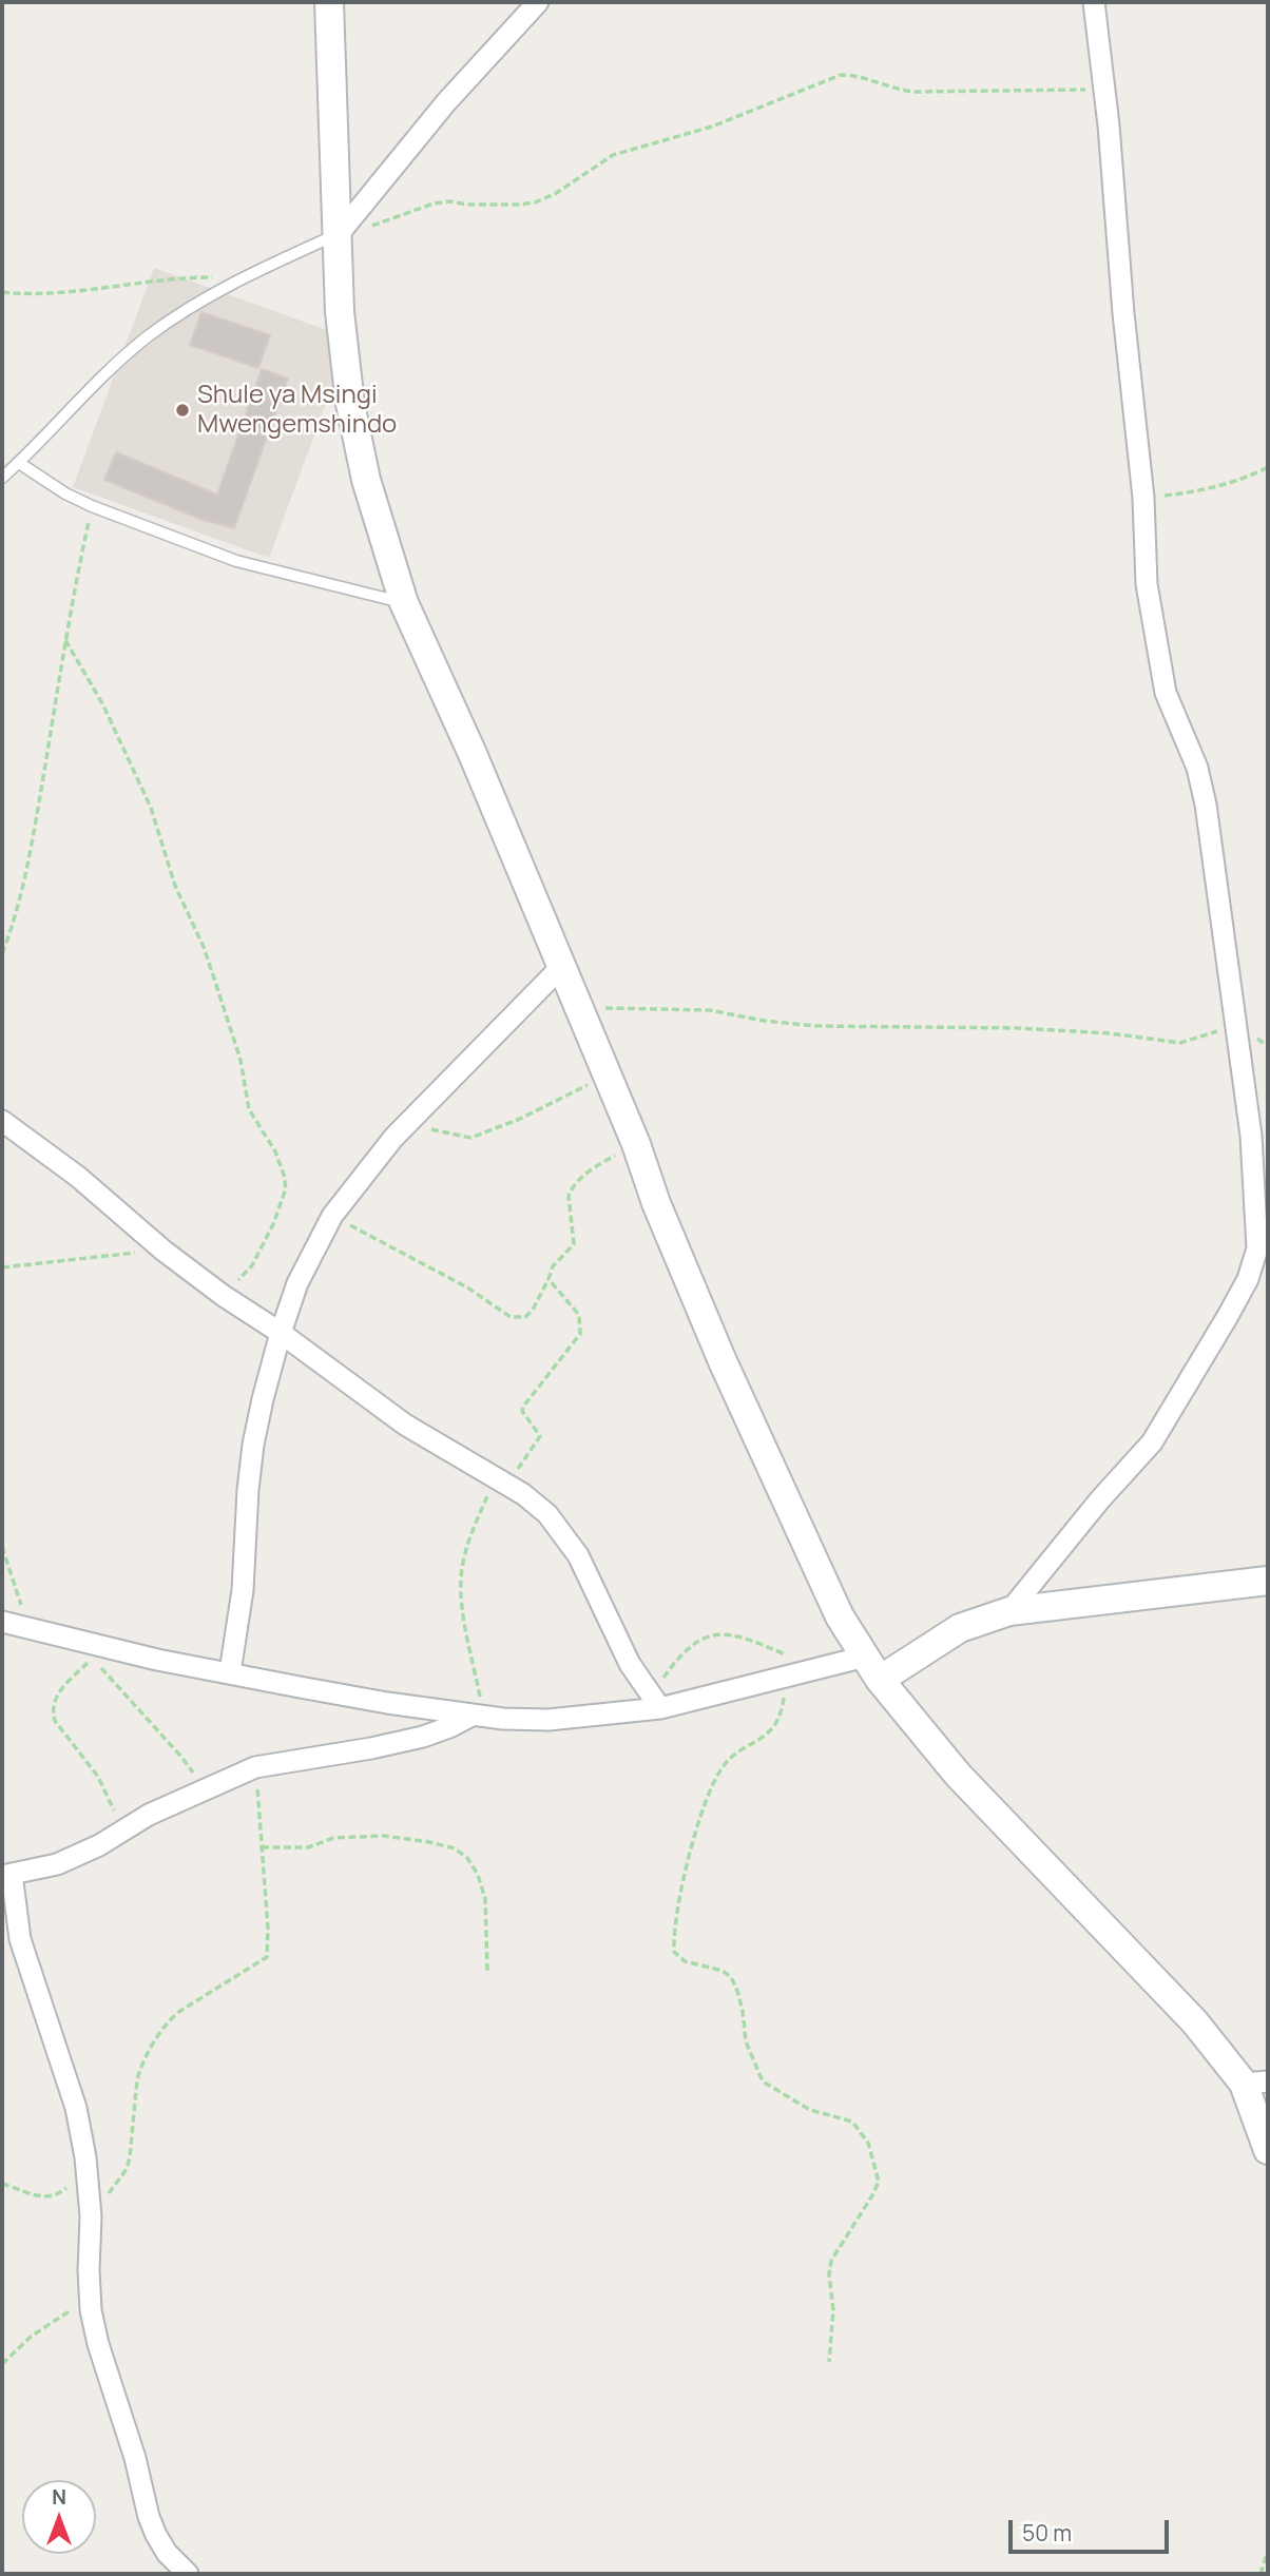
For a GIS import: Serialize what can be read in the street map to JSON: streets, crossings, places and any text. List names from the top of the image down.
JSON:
{
  "places": ["Shule ya Msingi Mwengemshindo"],
  "scale_bar": "50 m",
  "north": "top"
}
